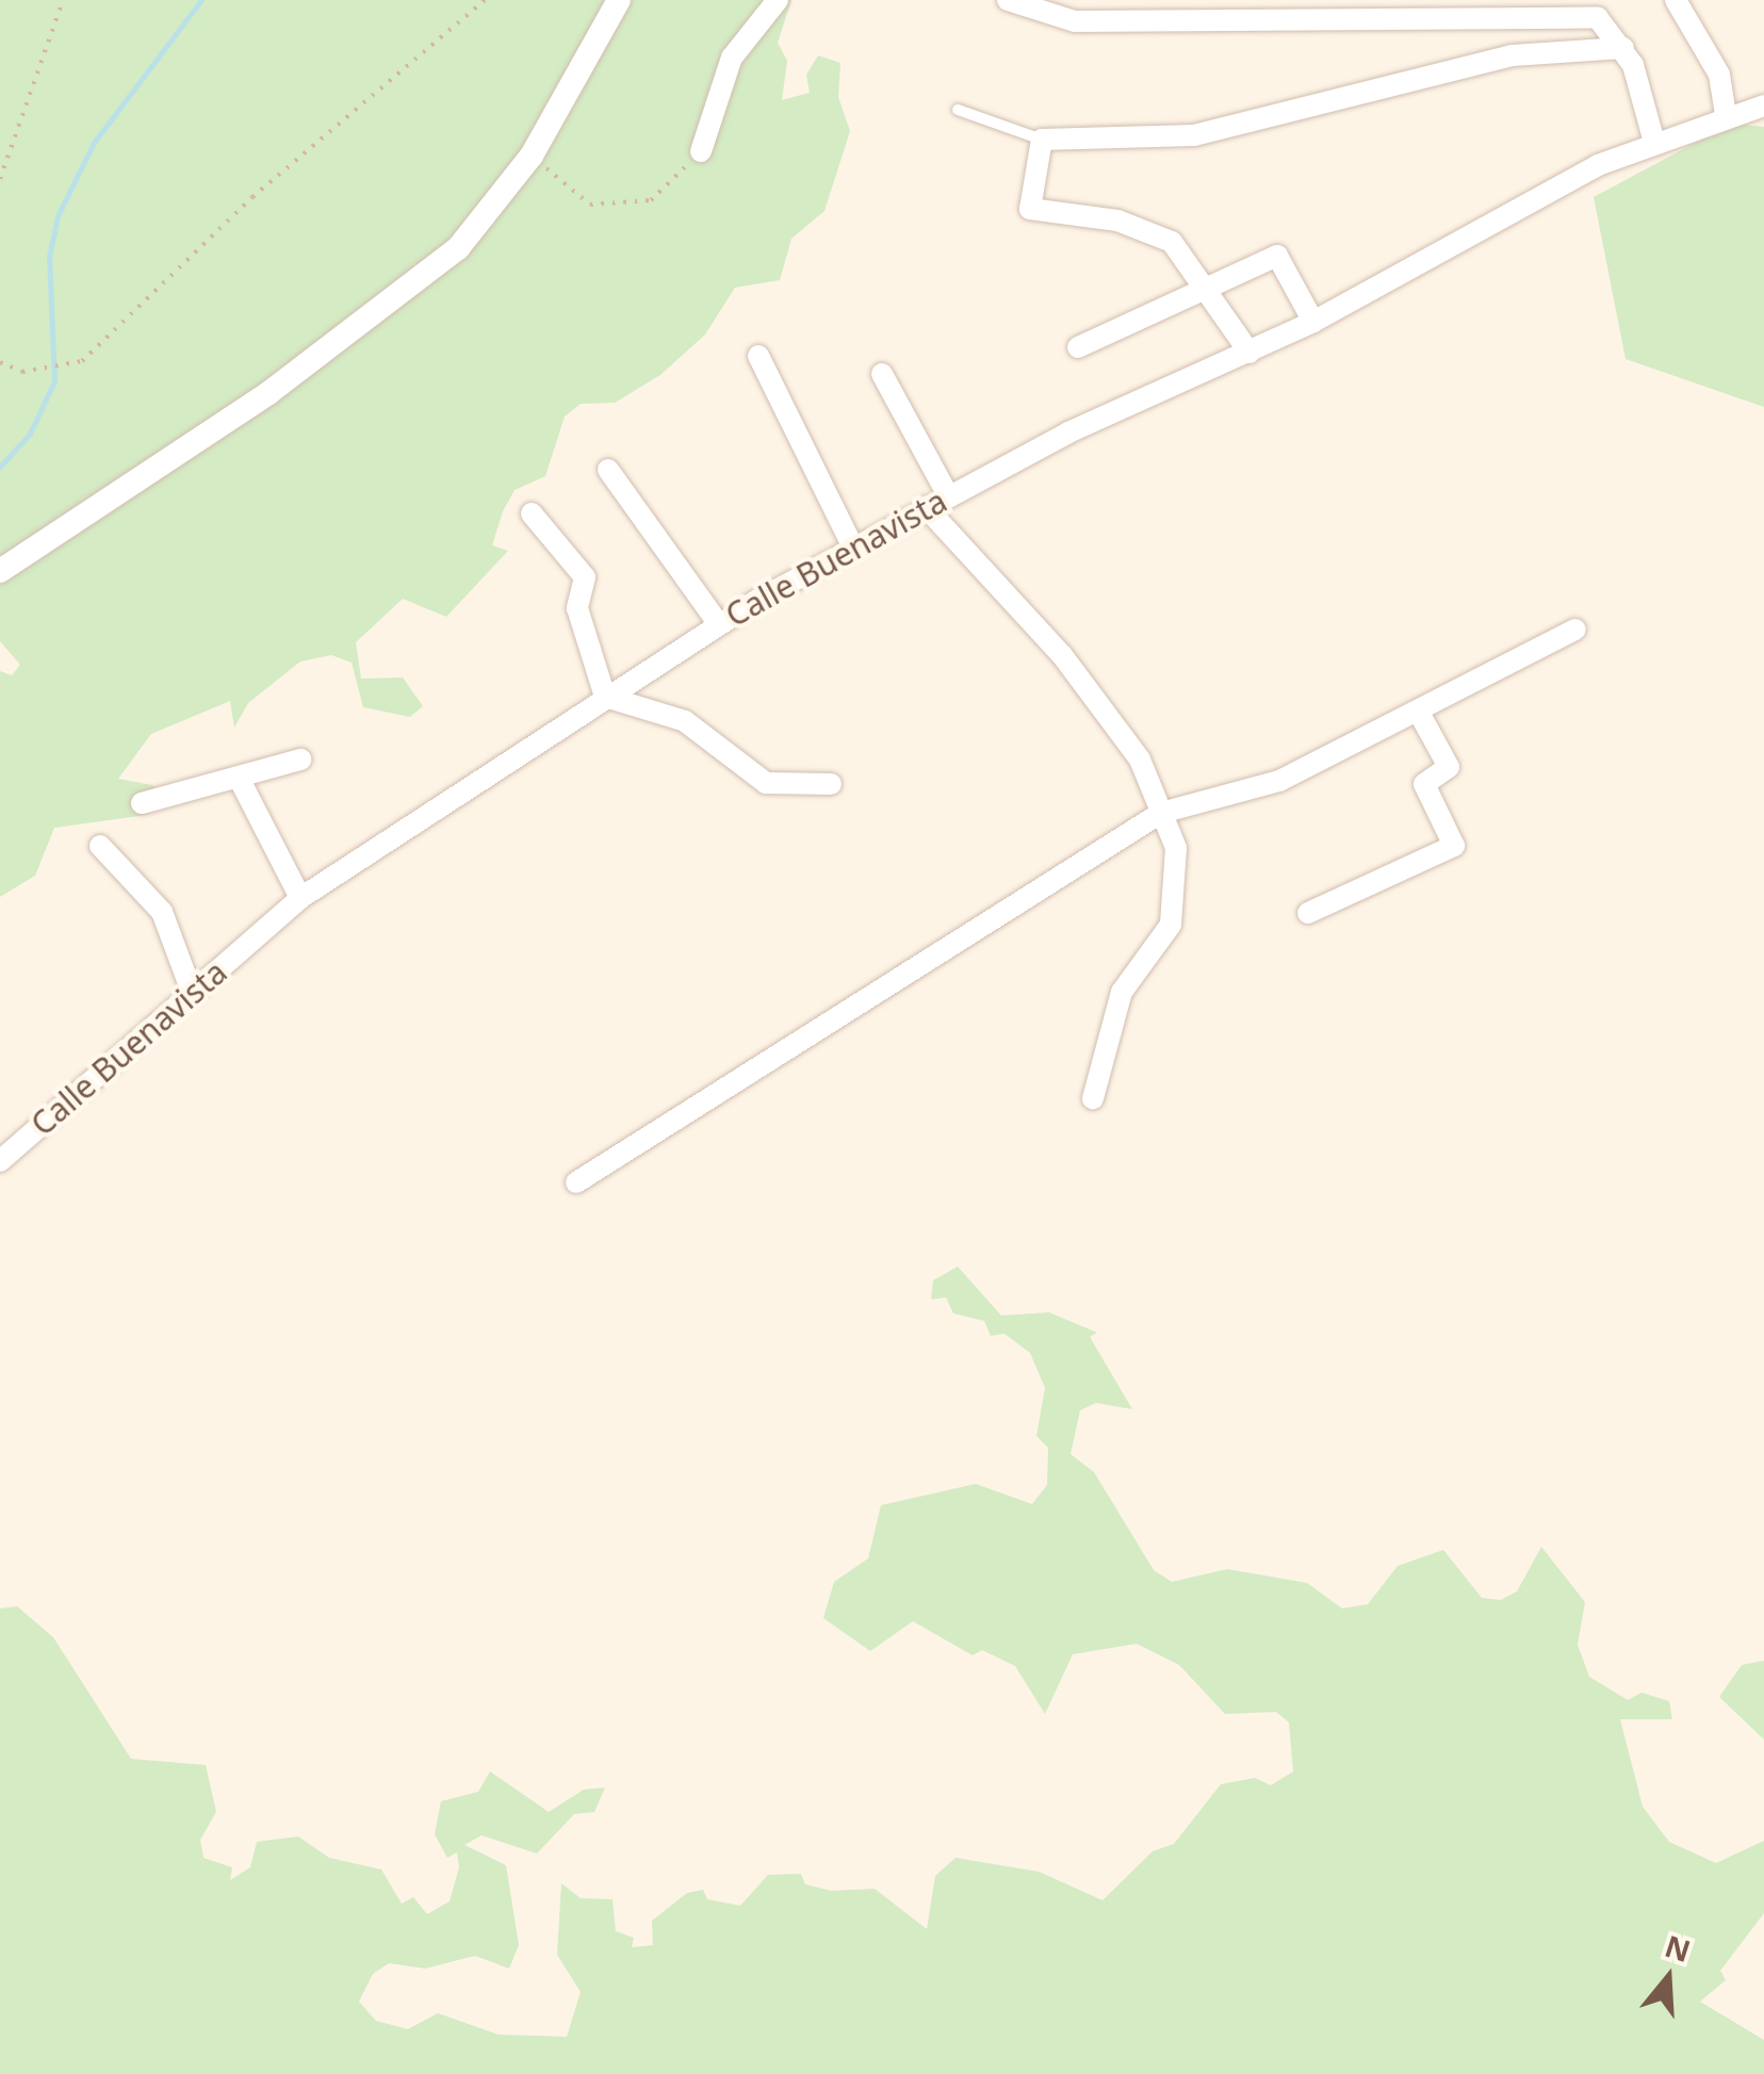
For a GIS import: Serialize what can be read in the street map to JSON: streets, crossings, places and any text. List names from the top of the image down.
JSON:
{
  "streets": {
    "street": ["Calle Buenavista"]
  },
  "north": "top"
}
